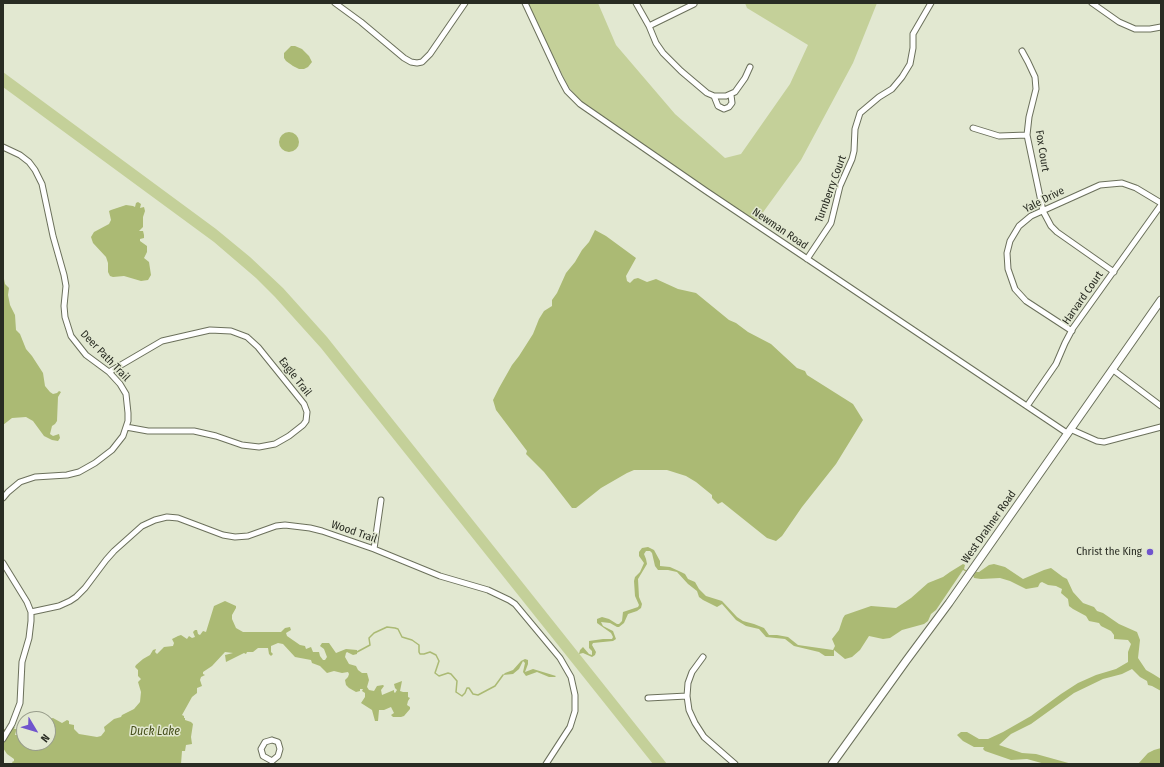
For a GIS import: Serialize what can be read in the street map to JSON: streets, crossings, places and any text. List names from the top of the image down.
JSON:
{
  "streets": {
    "street": [
      "Fox Court",
      "Turnberry Court",
      "Yale Drive",
      "Newman Road",
      "Harvard Court",
      "Deer Path Trail",
      "Eagle Trail",
      "West Drahner Road",
      "Wood Trail"
    ]
  },
  "crossings": [
    ["Fox Court", "Yale Drive"],
    ["Fox Court", "Harvard Court"],
    ["Turnberry Court", "Newman Road"],
    ["Yale Drive", "Harvard Court"],
    ["Newman Road", "Harvard Court"],
    ["Newman Road", "West Drahner Road"],
    ["Deer Path Trail", "Eagle Trail"]
  ],
  "water": ["Duck Lake"],
  "places": ["Christ the King"],
  "north": "bottom right"
}
